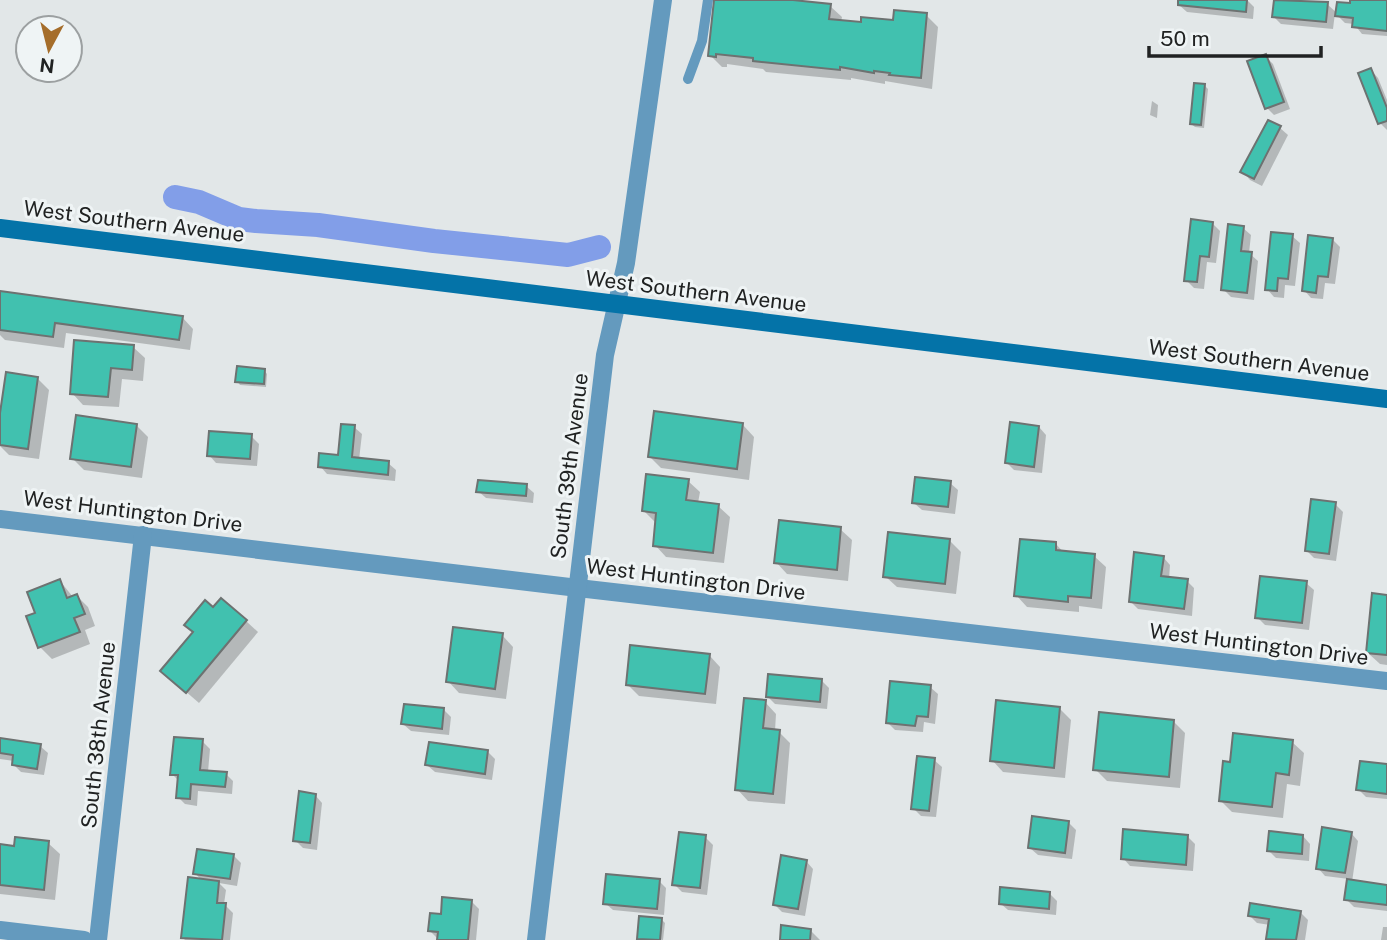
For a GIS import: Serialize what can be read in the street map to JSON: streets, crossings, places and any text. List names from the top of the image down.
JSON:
{
  "streets": {
    "main road": ["West Southern Avenue"],
    "street": ["South 39th Avenue", "West Huntington Drive", "South 38th Avenue"]
  },
  "crossings": [
    ["West Southern Avenue", "South 39th Avenue"],
    ["South 39th Avenue", "West Huntington Drive"],
    ["West Huntington Drive", "South 38th Avenue"]
  ],
  "scale_bar": "50 m",
  "north": "bottom"
}
